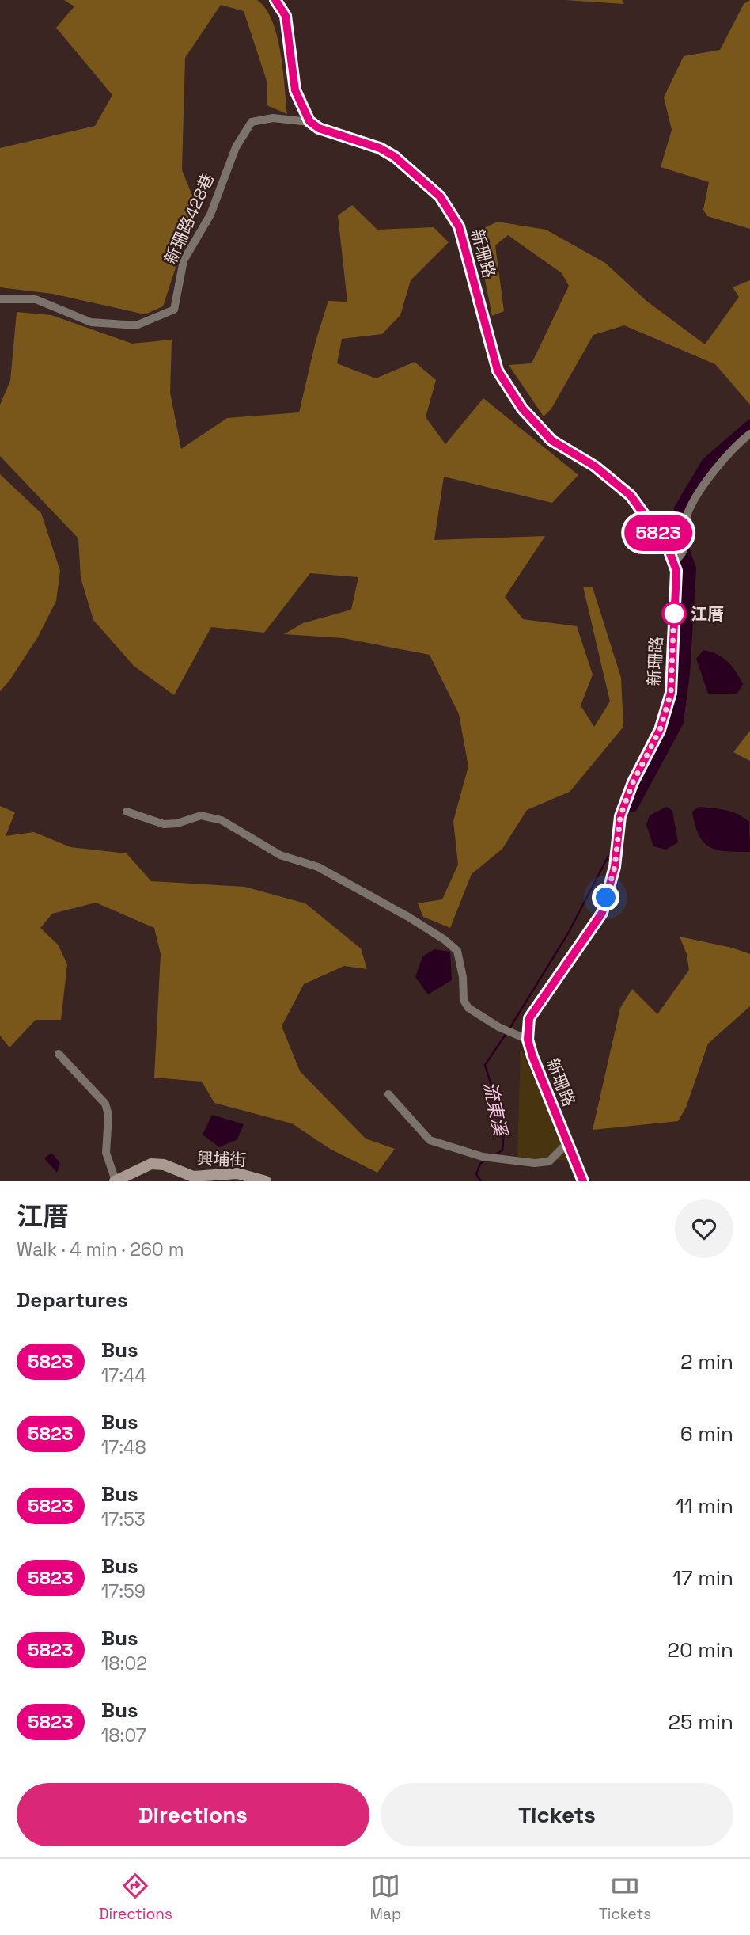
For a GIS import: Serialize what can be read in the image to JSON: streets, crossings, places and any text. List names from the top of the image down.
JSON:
{
  "streets": {
    "street": ["新珊路428巷", "新珊路", "興埔街"]
  },
  "crossings": [
    ["新珊路428巷", "新珊路"]
  ],
  "water": ["流東溪"],
  "places": ["江厝"],
  "lines": ["bus line 5823"],
  "page": {
    "on_map": "5823",
    "heading": [
      ["江厝", "Walk · 4 min · 260 m"],
      "Departures"
    ],
    "list": [
      {
        "mark": "5823",
        "name": "Bus",
        "note": "17:44",
        "value": "2 min"
      },
      {
        "mark": "5823",
        "name": "Bus",
        "note": "17:48",
        "value": "6 min"
      },
      {
        "mark": "5823",
        "name": "Bus",
        "note": "17:53",
        "value": "11 min"
      },
      {
        "mark": "5823",
        "name": "Bus",
        "note": "17:59",
        "value": "17 min"
      },
      {
        "mark": "5823",
        "name": "Bus",
        "note": "18:02",
        "value": "20 min"
      },
      {
        "mark": "5823",
        "name": "Bus",
        "note": "18:07",
        "value": "25 min"
      }
    ],
    "buttons": ["Directions", "Tickets"],
    "tabs": ["Directions", "Map", "Tickets"]
  }
}
